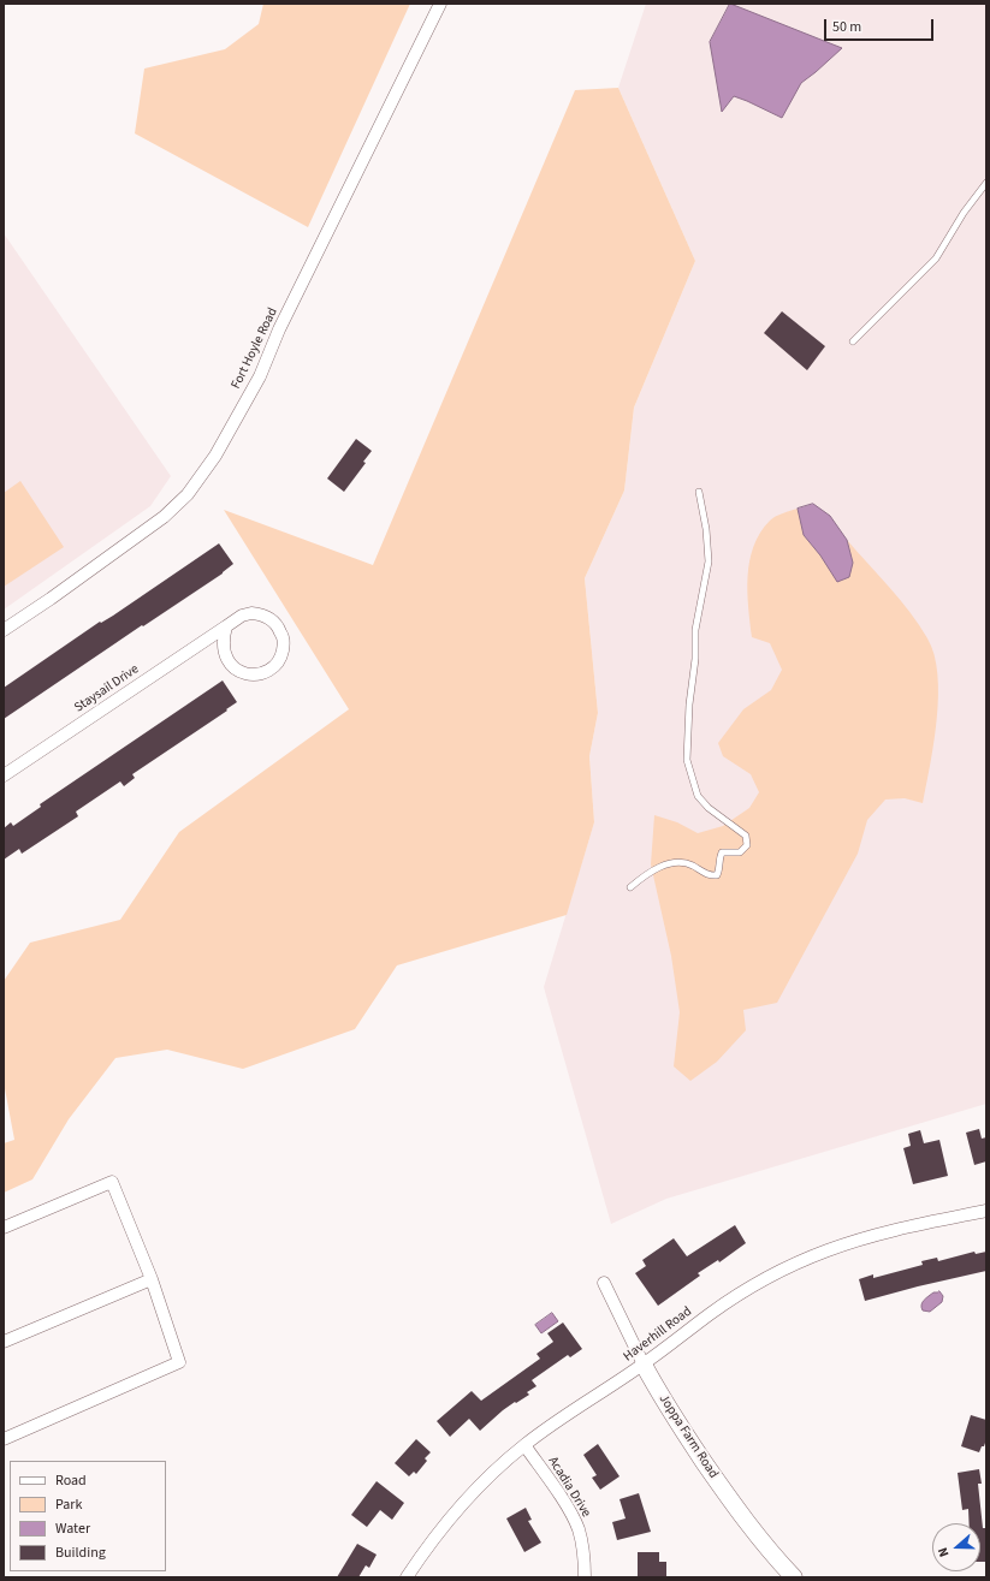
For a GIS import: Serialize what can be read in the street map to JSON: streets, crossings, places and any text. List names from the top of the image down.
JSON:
{
  "streets": {
    "street": [
      "Fort Hoyle Road",
      "Staysail Drive",
      "Haverhill Road",
      "Joppa Farm Road",
      "Acadia Drive"
    ]
  },
  "crossings": [
    ["Haverhill Road", "Joppa Farm Road"],
    ["Haverhill Road", "Acadia Drive"]
  ],
  "legend": [
    "Road",
    "Park",
    "Water",
    "Building"
  ],
  "scale_bar": "50 m",
  "north": "left"
}
